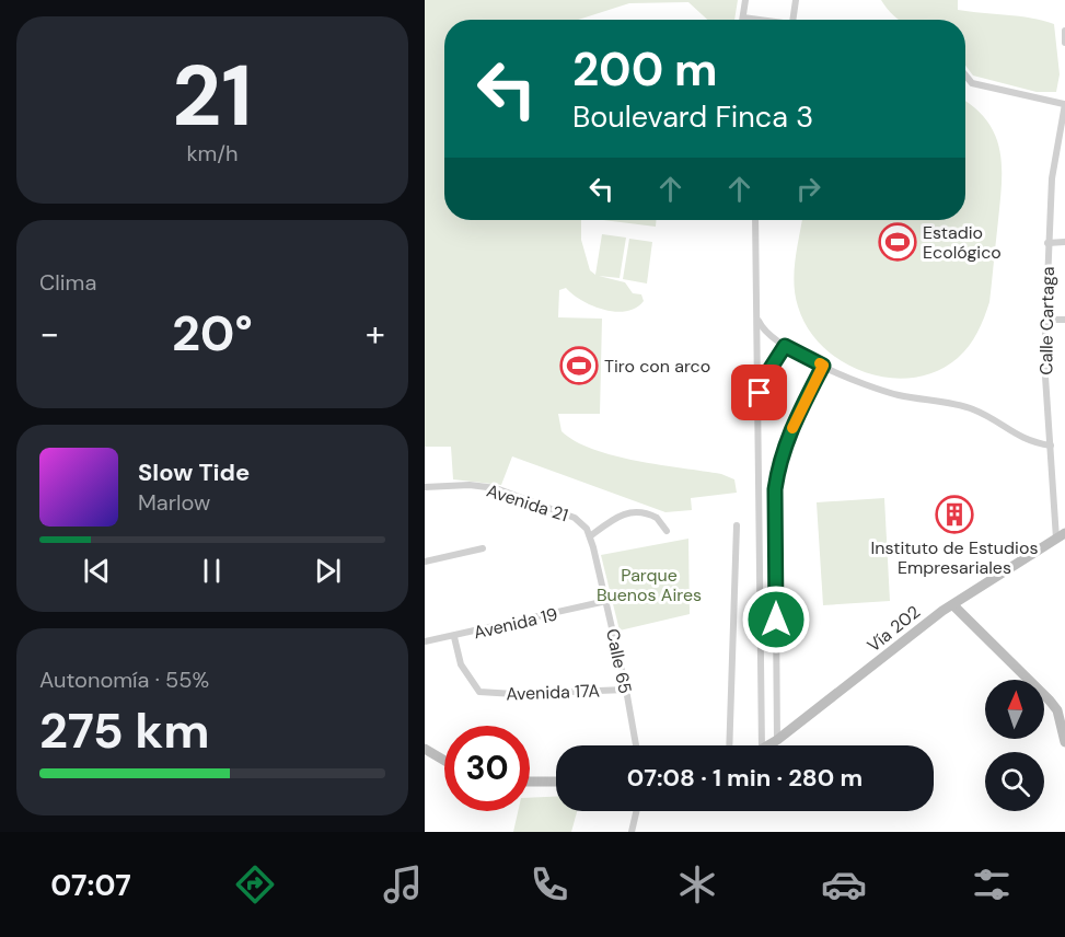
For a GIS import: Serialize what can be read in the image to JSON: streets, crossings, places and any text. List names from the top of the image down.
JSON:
{
  "streets": {
    "main road": ["Vía 202"],
    "street": [
      "Calle Cartaga",
      "Avenida 21",
      "Avenida 19",
      "Calle 65",
      "Avenida 17A"
    ]
  },
  "crossings": [
    ["Calle Cartaga", "Vía 202"],
    ["Avenida 21", "Calle 65"],
    ["Avenida 19", "Calle 65"],
    ["Avenida 19", "Avenida 17A"],
    ["Calle 65", "Avenida 17A"]
  ],
  "parks": ["Parque Buenos Aires"],
  "places": {
    "sports": ["Estadio Ecológico", "Tiro con arco"],
    "building": ["Instituto de Estudios Empresariales"]
  },
  "north": "top",
  "page": {
    "tile": [
      ["21", "km/h"],
      "Clima",
      ["Autonomía · 55%", "275 km"]
    ],
    "turn": ["200 m", "Boulevard Finca 3"],
    "heat": ["−", "20°", "+"],
    "song": ["Slow Tide", "Marlow"],
    "limit": "30",
    "trip": "07:08 · 1 min · 280 m",
    "tabs": "07:07"
  }
}
